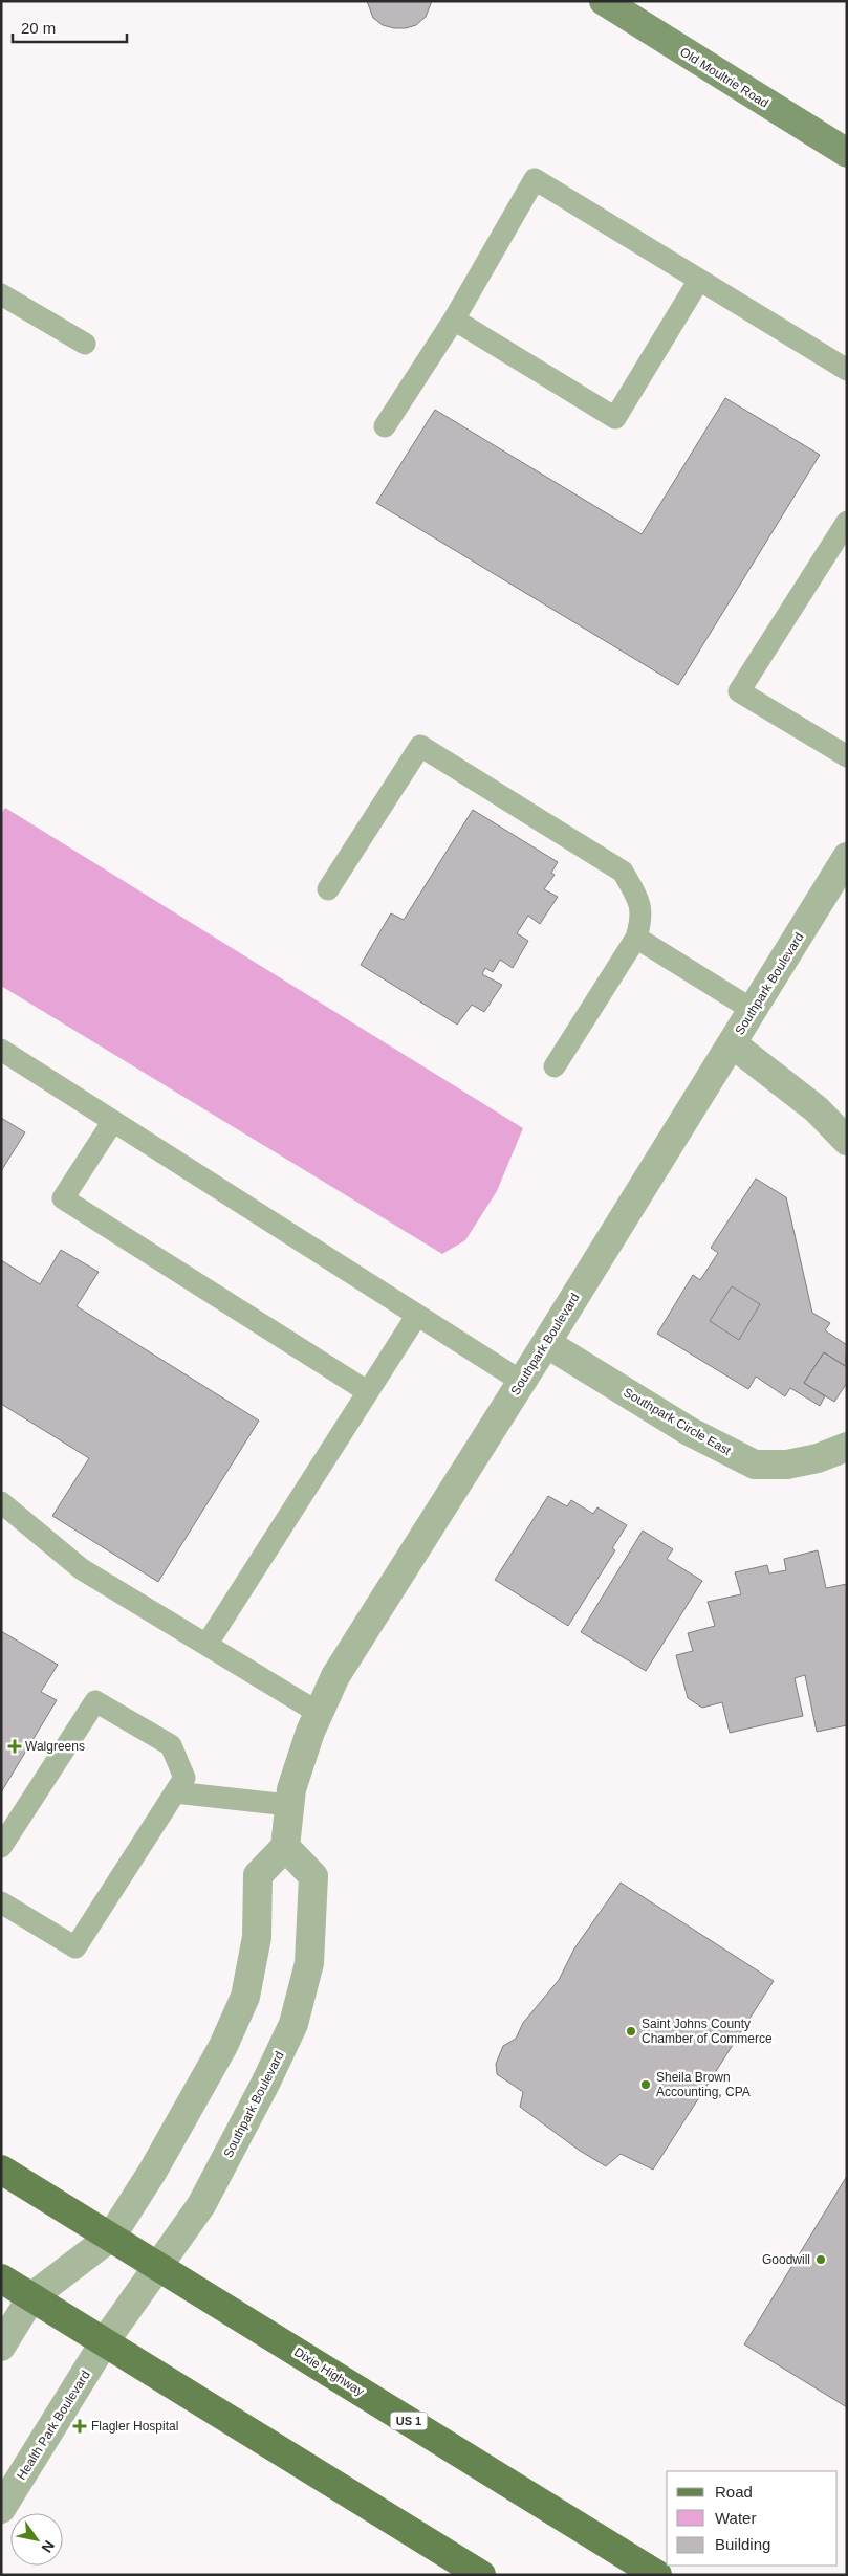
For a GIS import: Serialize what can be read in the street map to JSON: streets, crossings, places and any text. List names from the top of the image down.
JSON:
{
  "streets": {
    "main road": ["Old Moultrie Road", "Dixie Highway", "US 1"],
    "street": ["Southpark Boulevard", "Southpark Circle East", "Health Park Boulevard"]
  },
  "crossings": [
    ["Southpark Boulevard", "Southpark Circle East"],
    ["Southpark Boulevard", "Dixie Highway"],
    ["Southpark Boulevard", "Health Park Boulevard"]
  ],
  "places": {
    "health": ["Walgreens", "Flagler Hospital"],
    "other": ["Saint Johns County Chamber of Commerce", "Sheila Brown Accounting, CPA", "Goodwill"]
  },
  "legend": ["Road", "Water", "Building"],
  "scale_bar": "20 m",
  "north": "bottom right"
}
